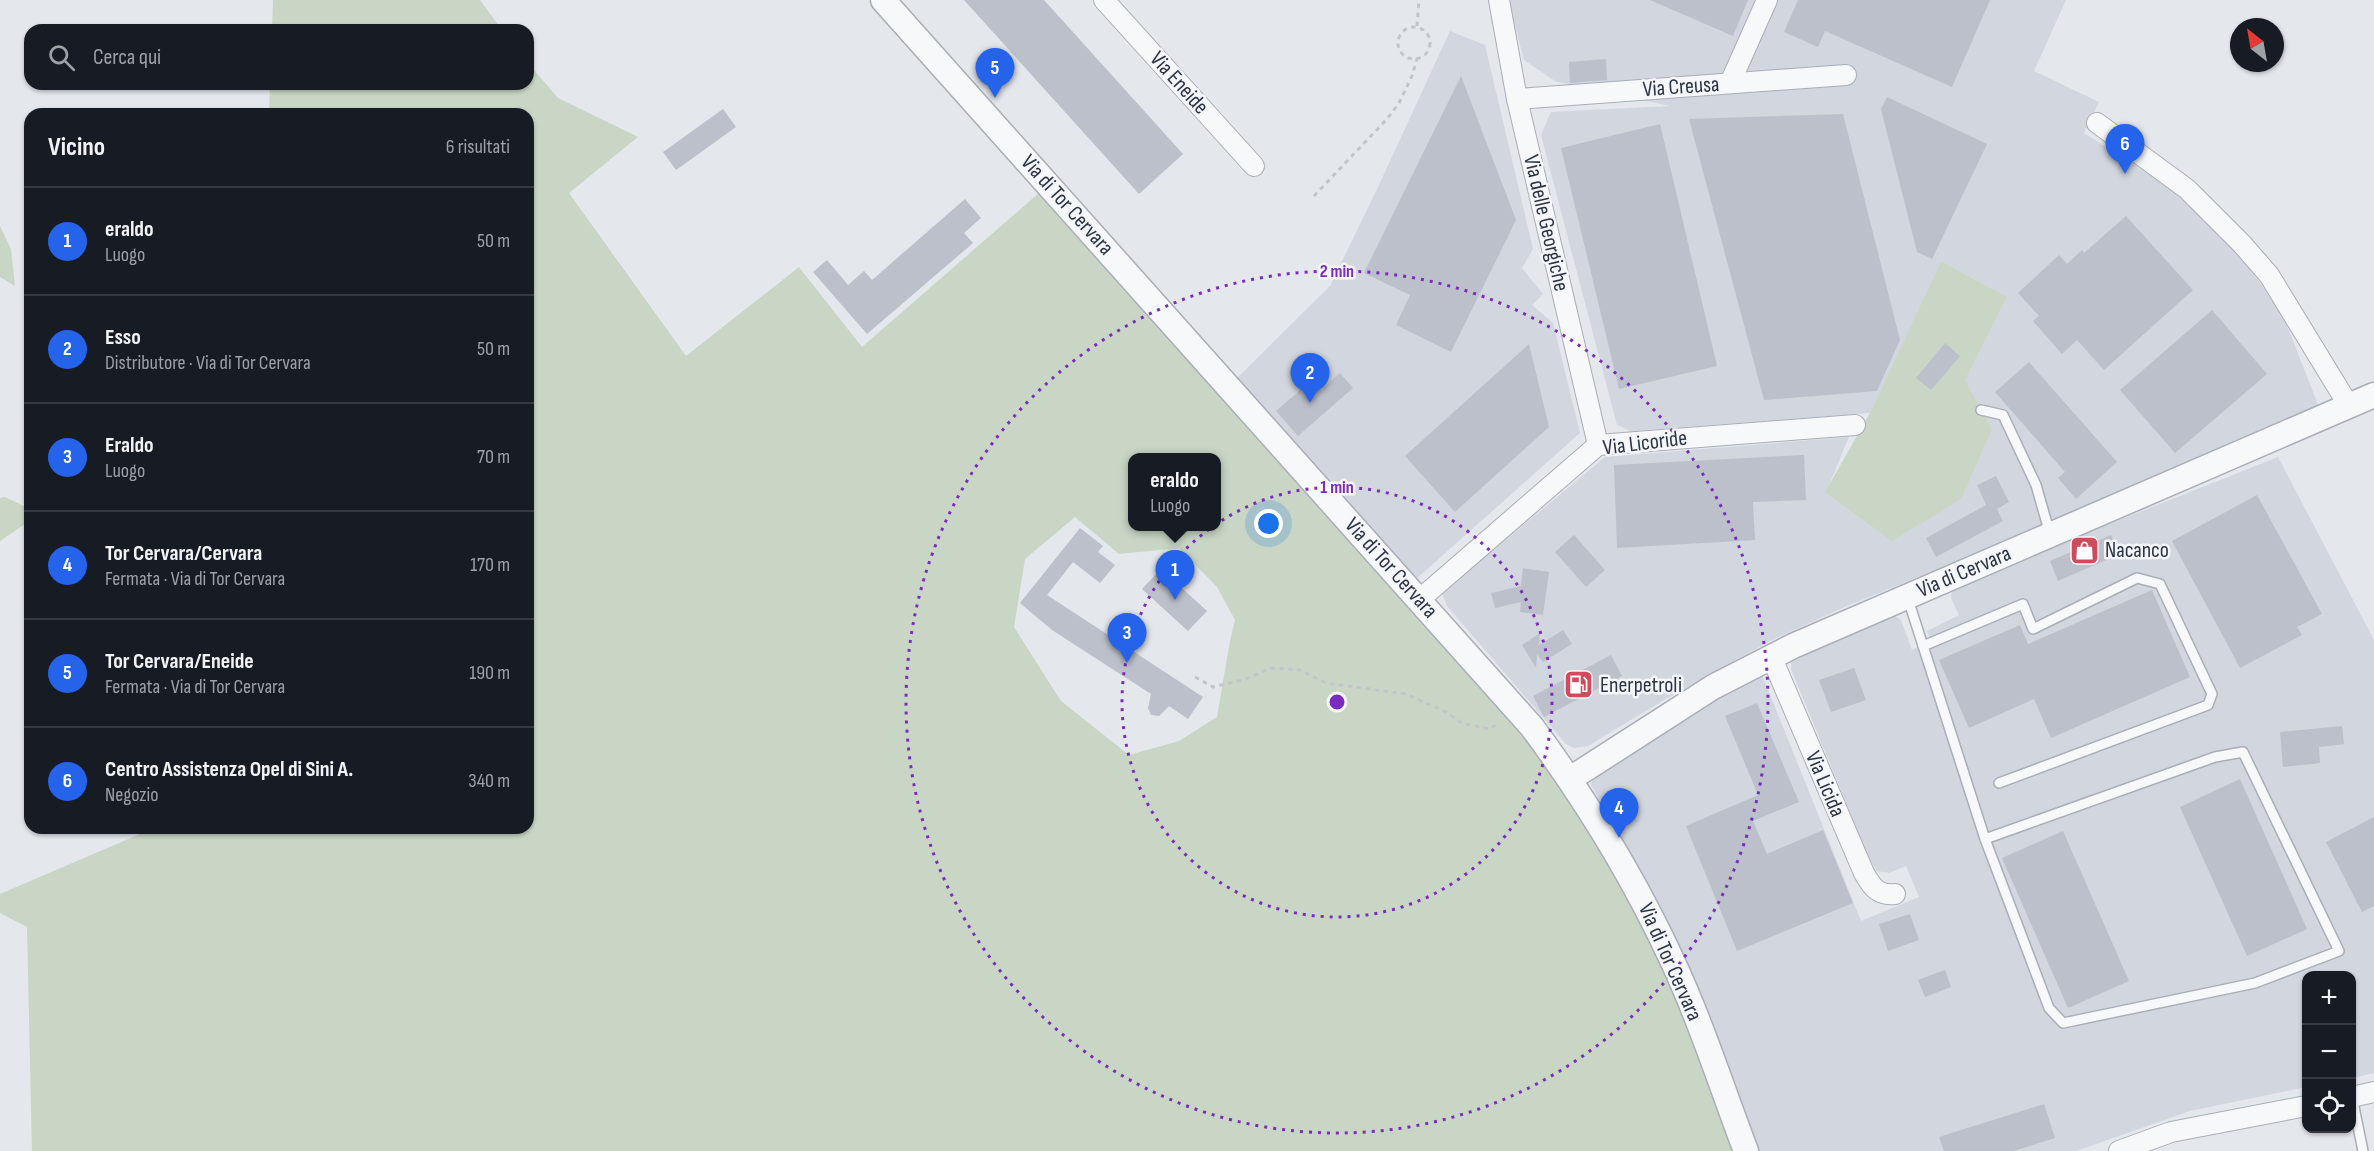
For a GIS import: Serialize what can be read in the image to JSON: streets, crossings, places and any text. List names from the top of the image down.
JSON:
{
  "streets": {
    "street": [
      "Via Eneide",
      "Via Creusa",
      "Via di Tor Cervara",
      "Via delle Georgiche",
      "Via Licoride",
      "Via di Cervara",
      "Via Licida"
    ]
  },
  "crossings": [
    ["Via Creusa", "Via delle Georgiche"],
    ["Via di Tor Cervara", "Via Licoride"],
    ["Via di Tor Cervara", "Via di Cervara"],
    ["Via delle Georgiche", "Via Licoride"],
    ["Via di Cervara", "Via Licida"]
  ],
  "places": {
    "shop": ["Nacanco"],
    "fuel station": ["Enerpetroli"]
  },
  "north": "top left",
  "page": {
    "search": "Cerca qui",
    "pins": [
      "5",
      "6",
      "2",
      "1",
      "3",
      "4"
    ],
    "heading": ["Vicino", "6 risultati"],
    "list": [
      {
        "mark": "1",
        "name": "eraldo",
        "note": "Luogo",
        "value": "50 m"
      },
      {
        "mark": "2",
        "name": "Esso",
        "note": "Distributore · Via di Tor Cervara",
        "value": "50 m"
      },
      {
        "mark": "3",
        "name": "Eraldo",
        "note": "Luogo",
        "value": "70 m"
      },
      {
        "mark": "4",
        "name": "Tor Cervara/Cervara",
        "note": "Fermata · Via di Tor Cervara",
        "value": "170 m"
      },
      {
        "mark": "5",
        "name": "Tor Cervara/Eneide",
        "note": "Fermata · Via di Tor Cervara",
        "value": "190 m"
      },
      {
        "mark": "6",
        "name": "Centro Assistenza Opel di Sini A.",
        "note": "Negozio",
        "value": "340 m"
      }
    ],
    "popup": ["eraldo", "Luogo"],
    "map_buttons": ["+", "−"]
  },
  "rings": ["2 min", "1 min"]
}
